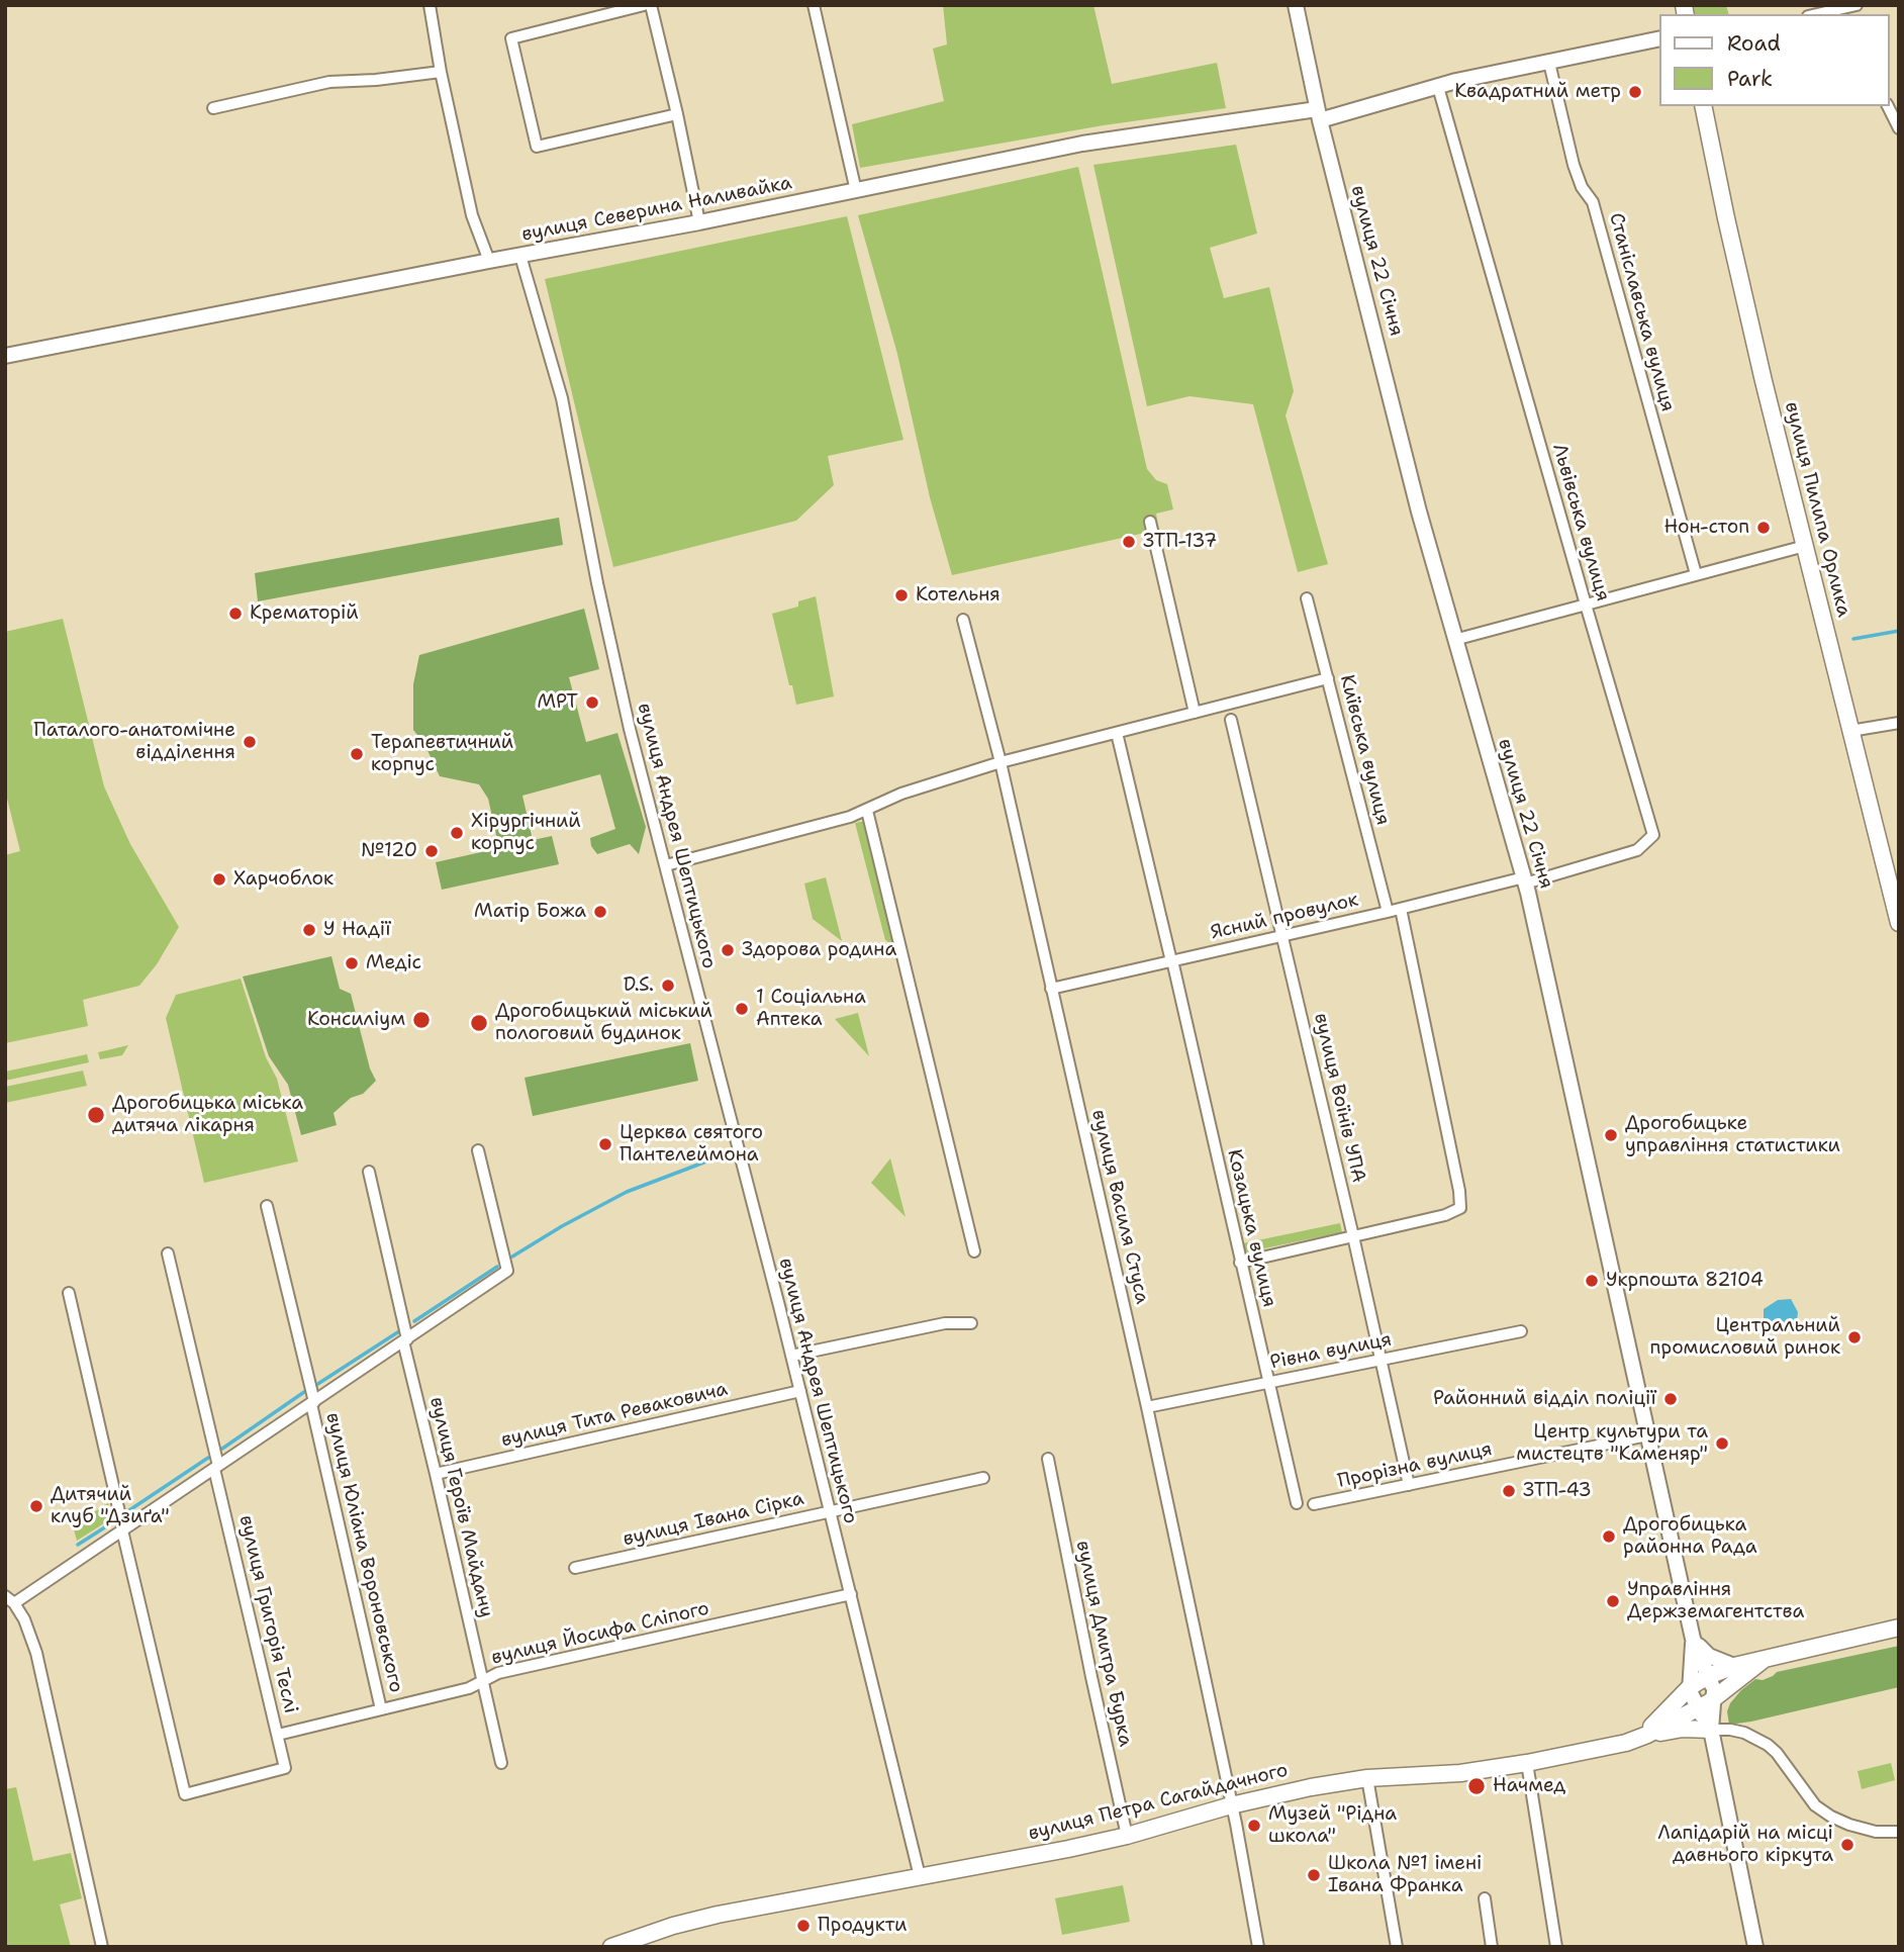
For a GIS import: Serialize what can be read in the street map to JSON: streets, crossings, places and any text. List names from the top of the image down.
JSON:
{
  "streets": {
    "main road": ["вулиця Пилипа Орлика", "вулиця Петра Сагайдачного"],
    "street": [
      "вулиця Северина Наливайка",
      "вулиця 22 Січня",
      "Станіславська вулиця",
      "Львівська вулиця",
      "Київська вулиця",
      "вулиця Андрея Шептицького",
      "Ясний провулок",
      "вулиця Воїнів УПА",
      "вулиця Василя Стуса",
      "Козацька вулиця",
      "Рівна вулиця",
      "вулиця Тита Реваковича",
      "Прорізна вулиця",
      "вулиця Героїв Майдану",
      "вулиця Івана Сірка",
      "вулиця Юліана Вороновського",
      "вулиця Григорія Теслі",
      "вулиця Йосифа Сліпого",
      "вулиця Дмитра Бурка"
    ]
  },
  "crossings": [
    ["вулиця Северина Наливайка", "вулиця 22 Січня"],
    ["вулиця Северина Наливайка", "Станіславська вулиця"],
    ["вулиця Северина Наливайка", "Львівська вулиця"],
    ["вулиця Северина Наливайка", "вулиця Андрея Шептицького"],
    ["вулиця 22 Січня", "Львівська вулиця"],
    ["вулиця 22 Січня", "Ясний провулок"],
    ["вулиця 22 Січня", "Прорізна вулиця"],
    ["Львівська вулиця", "Ясний провулок"],
    ["Київська вулиця", "Ясний провулок"],
    ["вулиця Андрея Шептицького", "вулиця Тита Реваковича"],
    ["вулиця Андрея Шептицького", "вулиця Івана Сірка"],
    ["вулиця Андрея Шептицького", "вулиця Йосифа Сліпого"],
    ["вулиця Андрея Шептицького", "вулиця Петра Сагайдачного"],
    ["Ясний провулок", "вулиця Воїнів УПА"],
    ["Ясний провулок", "вулиця Василя Стуса"],
    ["Ясний провулок", "Козацька вулиця"],
    ["вулиця Воїнів УПА", "Рівна вулиця"],
    ["вулиця Воїнів УПА", "Прорізна вулиця"],
    ["вулиця Василя Стуса", "Рівна вулиця"],
    ["вулиця Василя Стуса", "вулиця Петра Сагайдачного"],
    ["Козацька вулиця", "Рівна вулиця"],
    ["вулиця Тита Реваковича", "вулиця Героїв Майдану"],
    ["вулиця Героїв Майдану", "вулиця Йосифа Сліпого"],
    ["вулиця Юліана Вороновського", "вулиця Йосифа Сліпого"],
    ["вулиця Григорія Теслі", "вулиця Йосифа Сліпого"],
    ["вулиця Дмитра Бурка", "вулиця Петра Сагайдачного"]
  ],
  "places": [
    "Квадратний метр",
    "Нон-стоп",
    "ЗТП-137",
    "Котельня",
    "Крематорій",
    "МРТ",
    "Паталого-анатомічне відділення",
    "Терапевтичний корпус",
    "Хірургічний корпус",
    "№120",
    "Харчоблок",
    "Матір Божа",
    "У Надії",
    "Здорова родина",
    "Медіс",
    "D.S.",
    "1 Соціальна Аптека",
    "Консиліум",
    "Дрогобицький міський пологовий будинок",
    "Дрогобицька міська дитяча лікарня",
    "Дрогобицьке управління статистики",
    "Церква святого Пантелеймона",
    "Укрпошта 82104",
    "Центральний промисловий ринок",
    "Районний відділ поліції",
    "Центр культури та мистецтв \"Каменяр\"",
    "ЗТП-43",
    "Дитячий клуб \"Дзиґа\"",
    "Дрогобицька районна Рада",
    "Управління Держземагентства",
    "Начмед",
    "Музей \"Рідна школа\"",
    "Лапідарій на місці давнього кіркута",
    "Школа №1 імені Івана Франка",
    "Продукти"
  ],
  "legend": ["Road", "Park"]
}
